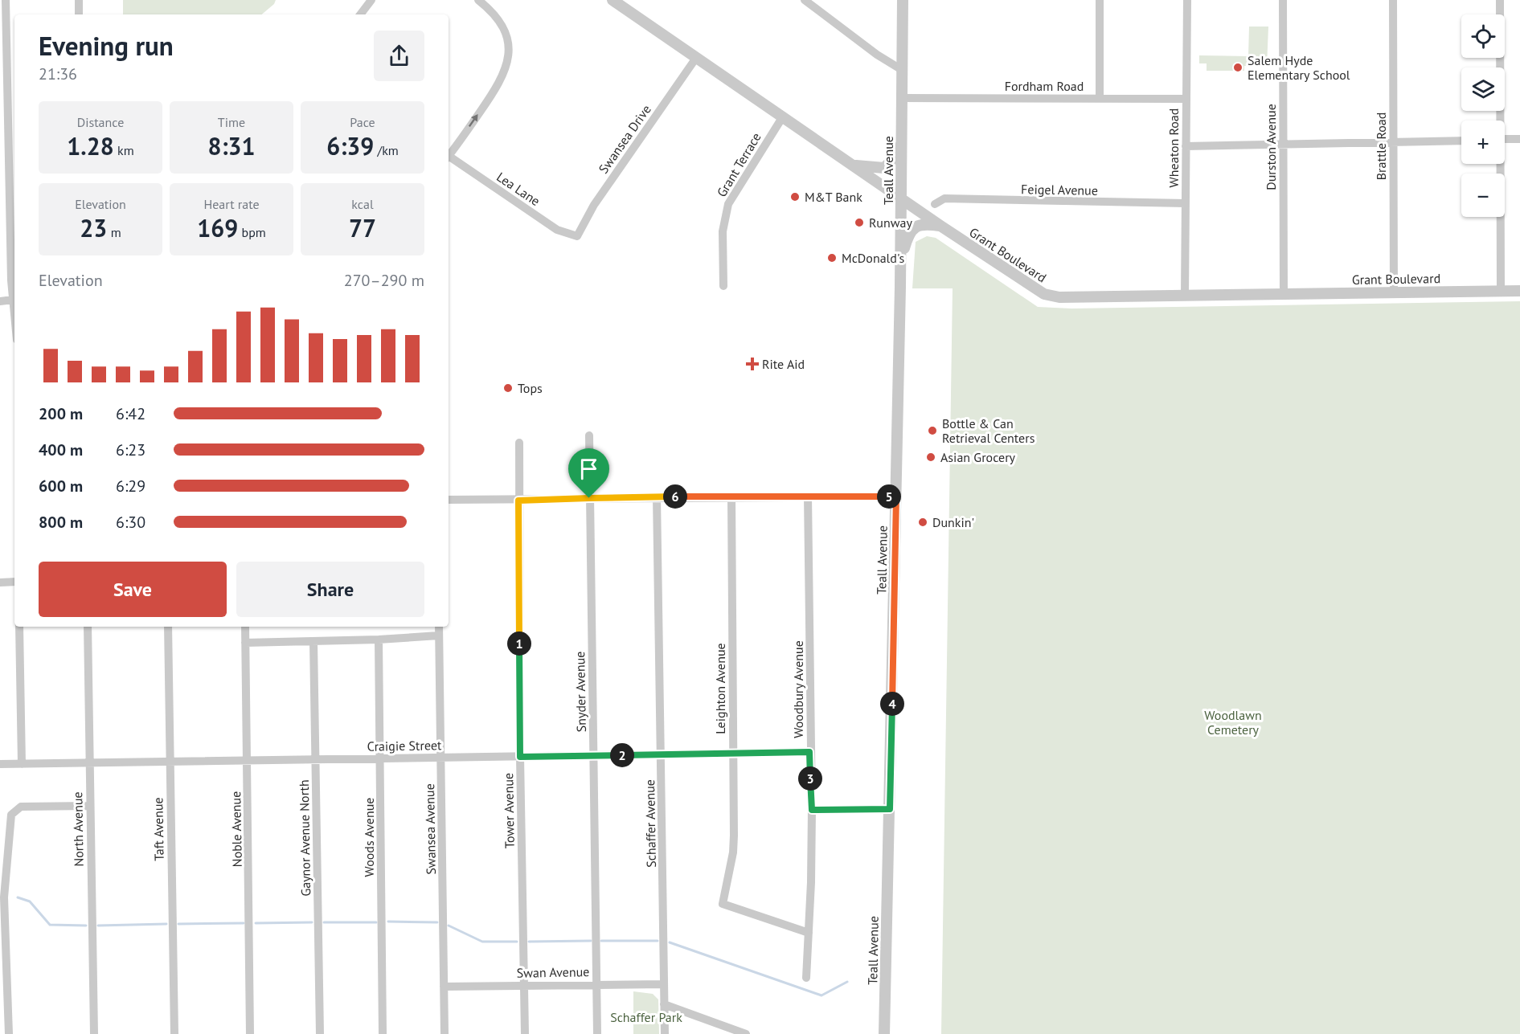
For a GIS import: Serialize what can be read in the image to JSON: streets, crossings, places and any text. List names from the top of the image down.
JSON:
{
  "streets": {
    "street": [
      "Fordham Road",
      "Swansea Drive",
      "Brattle Road",
      "Durston Avenue",
      "Wheaton Road",
      "Grant Terrace",
      "Teall Avenue",
      "Lea Lane",
      "Feigel Avenue",
      "Grant Boulevard",
      "Leighton Avenue",
      "Woodbury Avenue",
      "Snyder Avenue",
      "Craigie Street",
      "Tower Avenue",
      "Schaffer Avenue",
      "North Avenue",
      "Taft Avenue",
      "Noble Avenue",
      "Swansea Avenue",
      "Woods Avenue",
      "Gaynor Avenue North",
      "Swan Avenue"
    ]
  },
  "crossings": [
    ["Fordham Road", "Wheaton Road"],
    ["Fordham Road", "Teall Avenue"],
    ["Swansea Drive", "Lea Lane"],
    ["Swansea Drive", "Grant Boulevard"],
    ["Brattle Road", "Grant Boulevard"],
    ["Durston Avenue", "Grant Boulevard"],
    ["Wheaton Road", "Feigel Avenue"],
    ["Wheaton Road", "Grant Boulevard"],
    ["Grant Terrace", "Grant Boulevard"],
    ["Teall Avenue", "Grant Boulevard"],
    ["Leighton Avenue", "Woodbury Avenue"],
    ["Leighton Avenue", "Craigie Street"],
    ["Woodbury Avenue", "Craigie Street"],
    ["Snyder Avenue", "Craigie Street"],
    ["Snyder Avenue", "Swan Avenue"],
    ["Craigie Street", "Tower Avenue"],
    ["Craigie Street", "Schaffer Avenue"],
    ["Craigie Street", "North Avenue"],
    ["Craigie Street", "Taft Avenue"],
    ["Craigie Street", "Noble Avenue"],
    ["Craigie Street", "Swansea Avenue"],
    ["Craigie Street", "Woods Avenue"],
    ["Craigie Street", "Gaynor Avenue North"],
    ["Tower Avenue", "Swan Avenue"],
    ["Schaffer Avenue", "Swan Avenue"],
    ["Swansea Avenue", "Swan Avenue"]
  ],
  "parks": ["Woodlawn Cemetery", "Schaffer Park"],
  "places": {
    "other": [
      "Salem Hyde Elementary School",
      "M&T Bank",
      "Runway",
      "McDonald's",
      "Tops",
      "Bottle & Can Retrieval Centers",
      "Asian Grocery",
      "Dunkin'"
    ],
    "health": ["Rite Aid"]
  },
  "page": {
    "map_buttons": ["+", "−"],
    "heading": ["Evening run", "21:36"],
    "stats": [
      ["Distance", "1.28 km"],
      ["Time", "8:31"],
      ["Pace", "6:39 /km"],
      ["Elevation", "23 m"],
      ["Heart rate", "169 bpm"],
      ["kcal", "77"]
    ],
    "chart": ["Elevation", "270–290 m"],
    "list": [
      {
        "name": "200 m",
        "note": "6:42"
      },
      {
        "name": "400 m",
        "note": "6:23"
      },
      {
        "name": "600 m",
        "note": "6:29"
      },
      {
        "name": "800 m",
        "note": "6:30"
      }
    ],
    "pins": [
      "5",
      "6",
      "1",
      "4",
      "2",
      "3"
    ],
    "buttons": ["Save", "Share"]
  }
}
